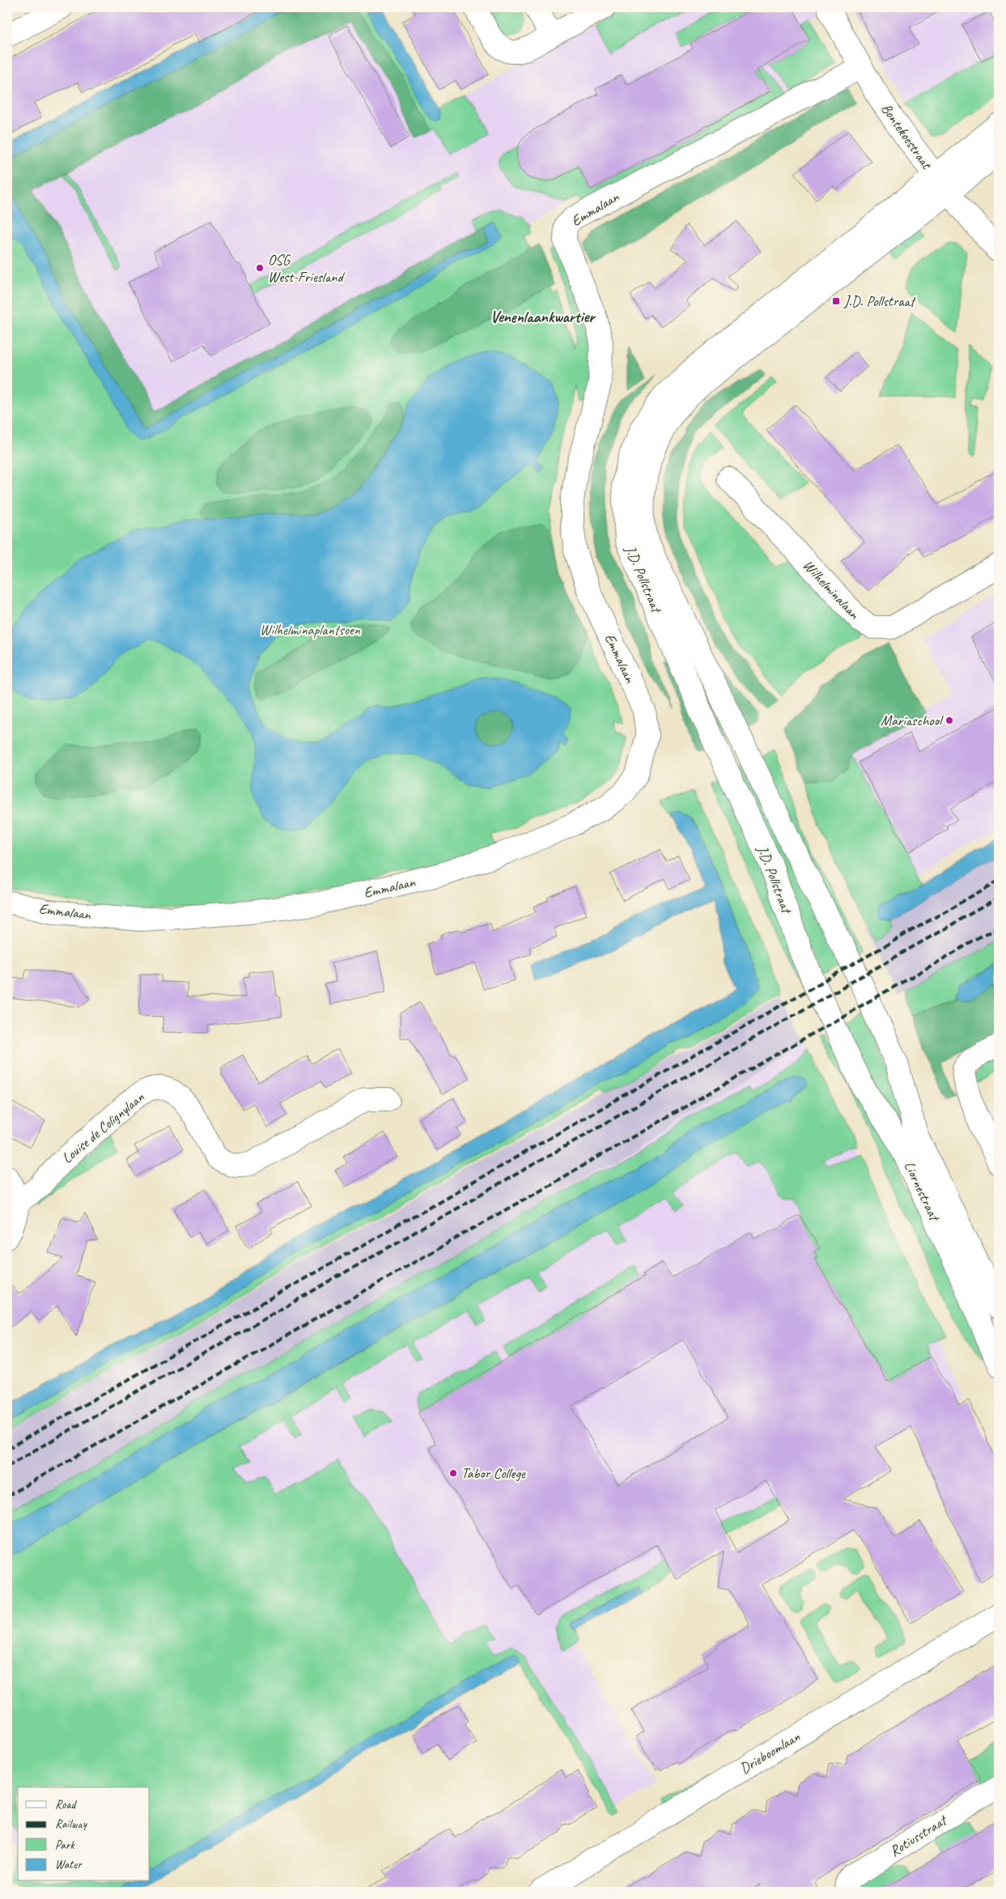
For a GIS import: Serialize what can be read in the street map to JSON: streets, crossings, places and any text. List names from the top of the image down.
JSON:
{
  "streets": {
    "street": [
      "Bontekoestraat",
      "Emmalaan",
      "J.D. Pollstraat",
      "Wilhelminalaan",
      "Louise de Colignylaan",
      "Liornestraat",
      "Drieboomlaan",
      "Rotiusstraat"
    ]
  },
  "crossings": [
    ["Bontekoestraat", "Emmalaan"],
    ["Bontekoestraat", "J.D. Pollstraat"],
    ["J.D. Pollstraat", "Liornestraat"]
  ],
  "districts": ["Venenlaankwartier"],
  "parks": ["Wilhelminaplantsoen"],
  "places": {
    "other": ["OSG West-Friesland", "Mariaschool", "Tabor College"],
    "transit": ["J.D. Pollstraat"]
  },
  "legend": [
    "Road",
    "Railway",
    "Park",
    "Water"
  ]
}
